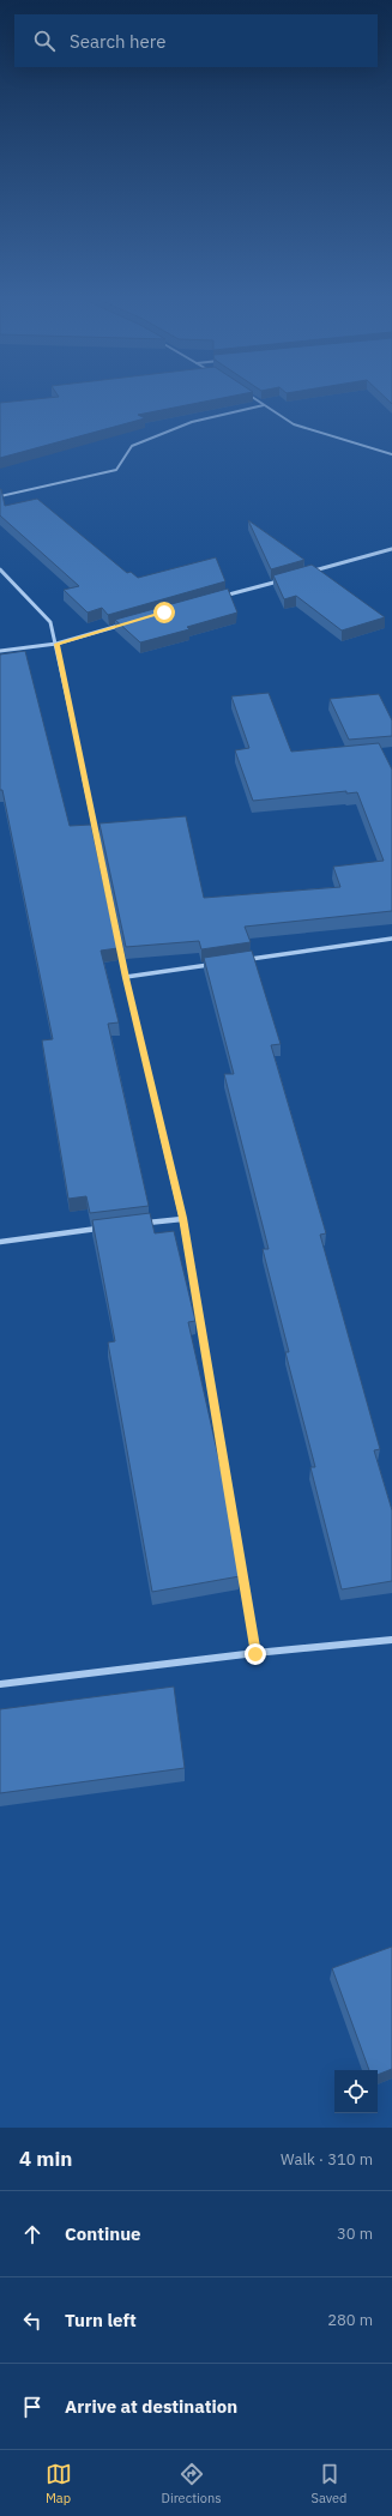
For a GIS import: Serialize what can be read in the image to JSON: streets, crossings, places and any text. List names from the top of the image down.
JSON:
{
  "page": {
    "search": "Search here",
    "heading": ["4 min", "Walk · 310 m"],
    "list": [
      ["Continue", "30 m"],
      ["Turn left", "280 m"],
      "Arrive at destination"
    ],
    "nav": ["Map", "Directions", "Saved"]
  }
}
